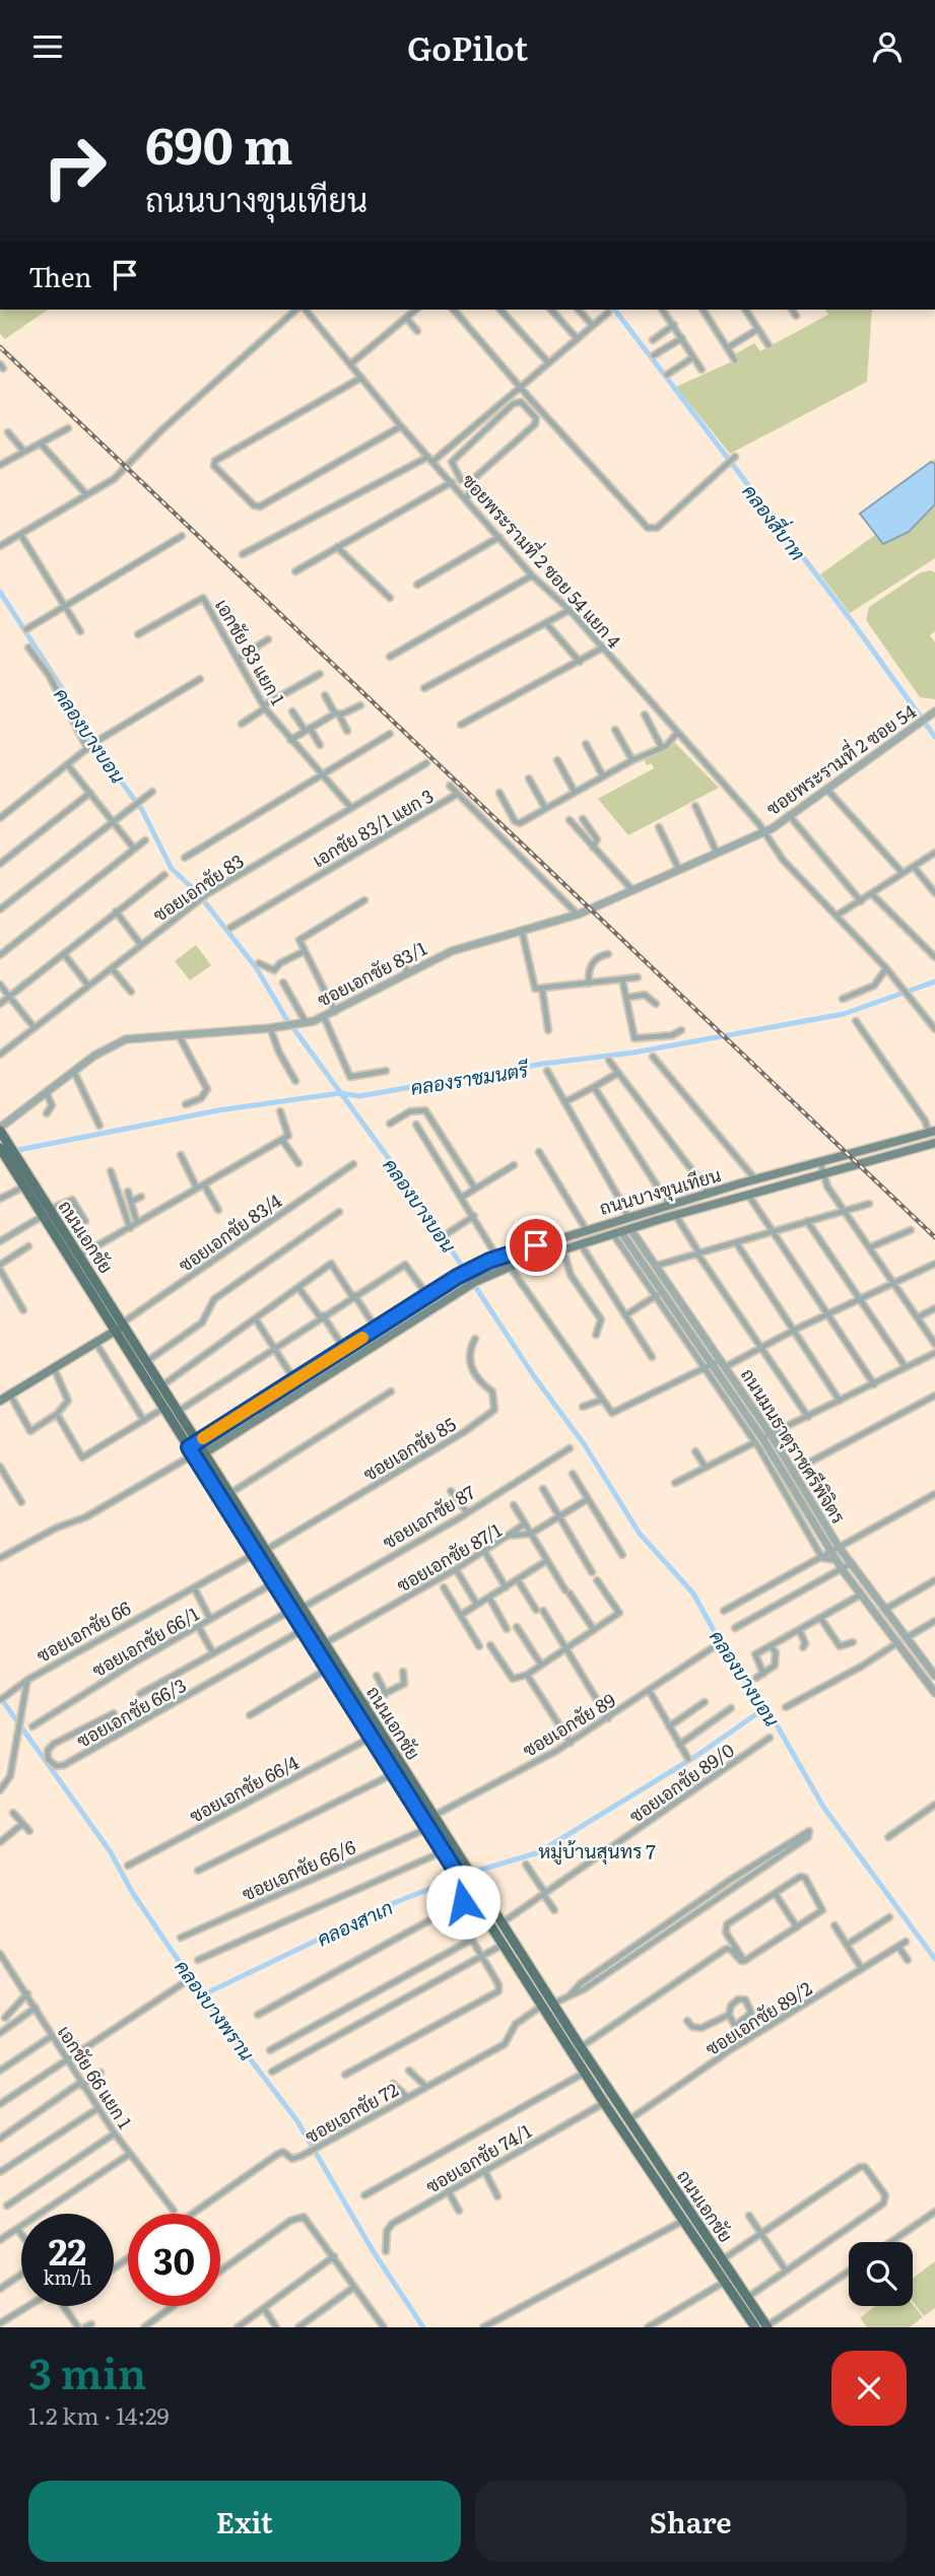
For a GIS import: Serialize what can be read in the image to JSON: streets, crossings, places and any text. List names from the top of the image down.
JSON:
{
  "streets": {
    "main road": ["ถนนบางขุนเทียน", "ถนนเอกชัย"],
    "street": [
      "ซอยพระรามที่ 2 ซอย 54 แยก 4",
      "เอกชัย 83 แยก 1",
      "ซอยพระรามที่ 2 ซอย 54",
      "เอกชัย 83/1 แยก 3",
      "ซอยเอกชัย 83",
      "ซอยเอกชัย 83/1",
      "ซอยเอกชัย 83/4",
      "ถนนมนธาตุราชศรีพิจิตร",
      "ซอยเอกชัย 85",
      "ซอยเอกชัย 87",
      "ซอยเอกชัย 87/1",
      "ซอยเอกชัย 66",
      "ซอยเอกชัย 66/1",
      "ซอยเอกชัย 66/3",
      "ซอยเอกชัย 89",
      "ซอยเอกชัย 89/0",
      "ซอยเอกชัย 66/4",
      "ซอยเอกชัย 66/6",
      "ซอยเอกชัย 89/2",
      "เอกชัย 66 แยก 1",
      "ซอยเอกชัย 72",
      "ซอยเอกชัย 74/1"
    ]
  },
  "crossings": [
    ["ซอยพระรามที่ 2 ซอย 54 แยก 4", "ซอยพระรามที่ 2 ซอย 54"],
    ["ซอยพระรามที่ 2 ซอย 54 แยก 4", "ซอยเอกชัย 83/1"],
    ["เอกชัย 83 แยก 1", "ซอยเอกชัย 83"],
    ["ซอยพระรามที่ 2 ซอย 54", "ซอยเอกชัย 83/1"],
    ["เอกชัย 83/1 แยก 3", "ซอยเอกชัย 83/1"],
    ["ซอยเอกชัย 83/1", "ถนนเอกชัย"],
    ["ถนนบางขุนเทียน", "ถนนเอกชัย"],
    ["ถนนบางขุนเทียน", "ถนนมนธาตุราชศรีพิจิตร"],
    ["ซอยเอกชัย 83/4", "ถนนเอกชัย"],
    ["ถนนเอกชัย", "ซอยเอกชัย 85"],
    ["ถนนเอกชัย", "ซอยเอกชัย 87"],
    ["ถนนเอกชัย", "ซอยเอกชัย 87/1"],
    ["ถนนเอกชัย", "ซอยเอกชัย 66"],
    ["ถนนเอกชัย", "ซอยเอกชัย 66/1"],
    ["ถนนเอกชัย", "ซอยเอกชัย 66/3"],
    ["ถนนเอกชัย", "ซอยเอกชัย 89"],
    ["ถนนเอกชัย", "ซอยเอกชัย 89/0"],
    ["ถนนเอกชัย", "ซอยเอกชัย 66/4"],
    ["ถนนเอกชัย", "ซอยเอกชัย 66/6"],
    ["ถนนเอกชัย", "ซอยเอกชัย 89/2"],
    ["ถนนเอกชัย", "ซอยเอกชัย 72"],
    ["ถนนเอกชัย", "ซอยเอกชัย 74/1"]
  ],
  "districts": ["หมู่บ้านสุนทร 7"],
  "water": [
    "คลองสี่บาท",
    "คลองบางบอน",
    "คลองราชมนตรี",
    "คลองสาเก",
    "คลองบางพราน"
  ],
  "page": {
    "header": "GoPilot",
    "turn": ["690 m", "ถนนบางขุนเทียน"],
    "then": "Then",
    "speed": "22 km/h",
    "limit": "30",
    "heading": ["3 min", "1.2 km · 14:29"],
    "buttons": ["Exit", "Share"]
  }
}
